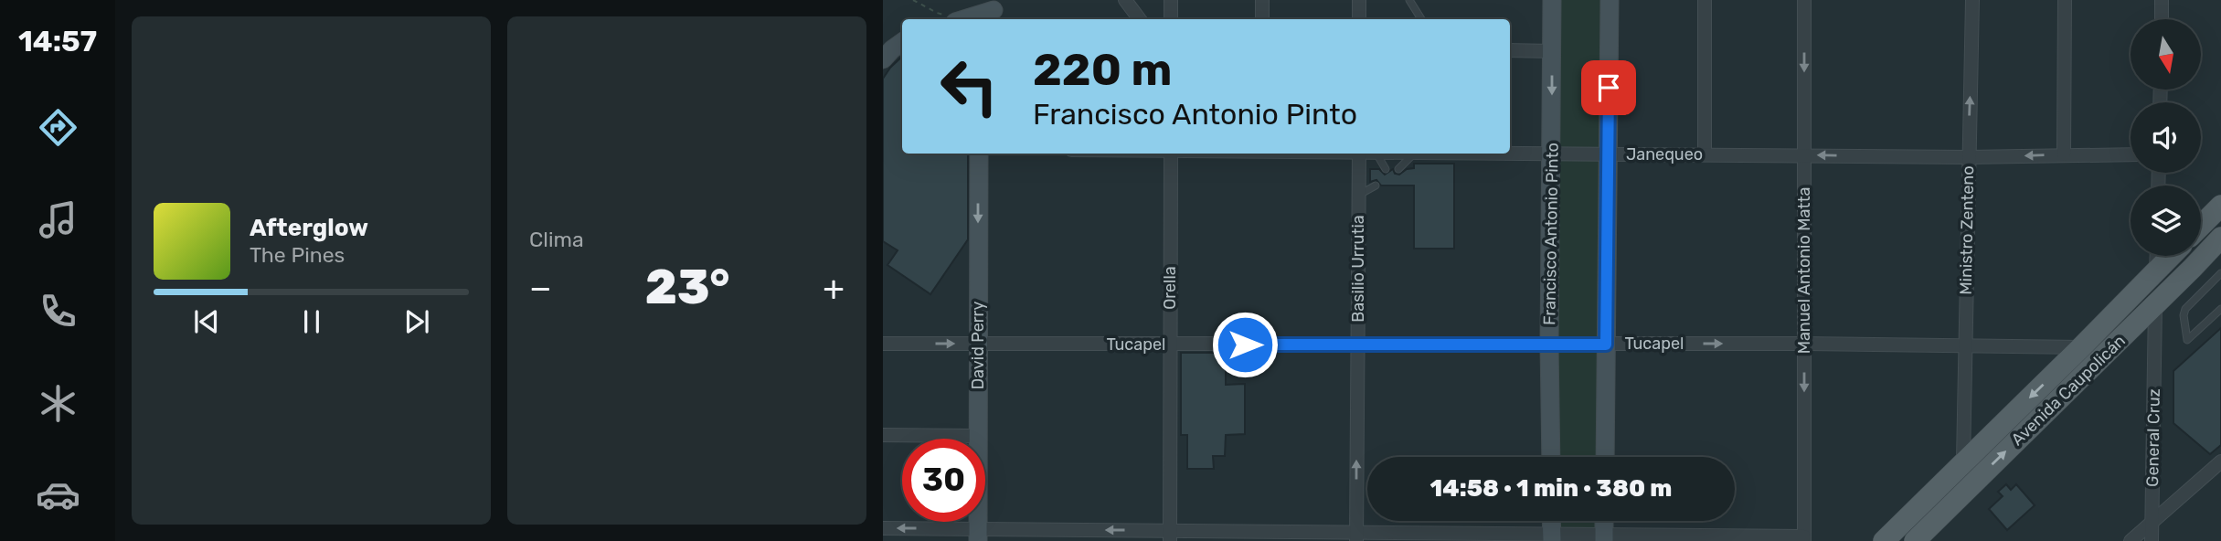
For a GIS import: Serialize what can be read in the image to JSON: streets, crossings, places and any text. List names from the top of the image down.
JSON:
{
  "streets": {
    "main road": ["Francisco Antonio Pinto", "David Perry", "Avenida Caupolicán"],
    "street": [
      "Janequeo",
      "Ministro Zenteno",
      "Basilio Urrutia",
      "Manuel Antonio Matta",
      "Orella",
      "Tucapel",
      "General Cruz"
    ]
  },
  "crossings": [
    ["Janequeo", "Ministro Zenteno"],
    ["Janequeo", "Francisco Antonio Pinto"],
    ["Janequeo", "Manuel Antonio Matta"],
    ["Ministro Zenteno", "Tucapel"],
    ["Ministro Zenteno", "Avenida Caupolicán"],
    ["Francisco Antonio Pinto", "Tucapel"],
    ["Basilio Urrutia", "Tucapel"],
    ["Manuel Antonio Matta", "Tucapel"],
    ["Orella", "Tucapel"],
    ["Tucapel", "David Perry"],
    ["Tucapel", "Avenida Caupolicán"],
    ["Avenida Caupolicán", "General Cruz"]
  ],
  "one_way": ["Basilio Urrutia", "David Perry"],
  "north": "bottom",
  "page": {
    "tabs": "14:57",
    "tile": "Clima",
    "turn": ["220 m", "Francisco Antonio Pinto"],
    "song": ["Afterglow", "The Pines"],
    "heat": ["−", "23°", "+"],
    "limit": "30",
    "trip": "14:58 · 1 min · 380 m"
  }
}
